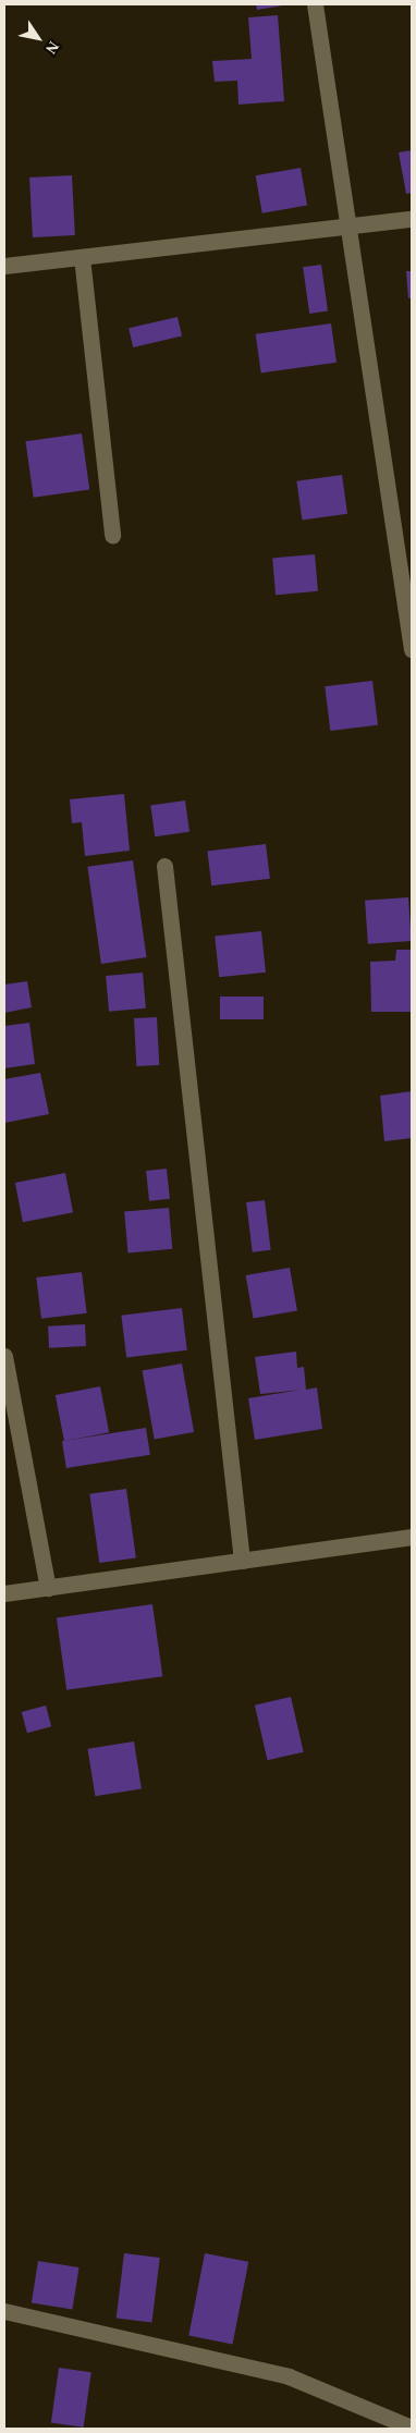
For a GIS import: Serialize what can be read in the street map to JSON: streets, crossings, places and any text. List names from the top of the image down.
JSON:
{
  "north": "bottom right"
}
